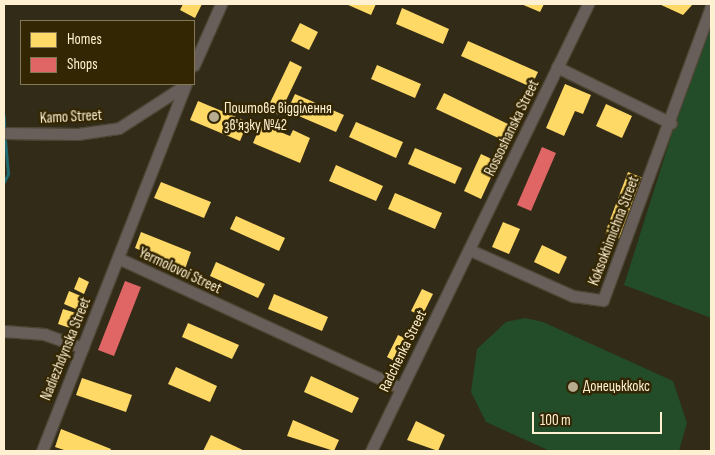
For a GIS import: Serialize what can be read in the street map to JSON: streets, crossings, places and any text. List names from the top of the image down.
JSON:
{
  "streets": {
    "street": [
      "Kamo Street",
      "Rossoshanska Street",
      "Koksokhimichna Street",
      "Yermolovoi Street",
      "Nadiezhdynska Street",
      "Radchenka Street"
    ]
  },
  "crossings": [
    ["Rossoshanska Street", "Koksokhimichna Street"],
    ["Rossoshanska Street", "Radchenka Street"],
    ["Yermolovoi Street", "Nadiezhdynska Street"],
    ["Yermolovoi Street", "Radchenka Street"]
  ],
  "places": ["Поштове відділення зв'язку №42", "Донецьккокс"],
  "legend": ["Homes", "Shops"],
  "scale_bar": "100 m"
}
